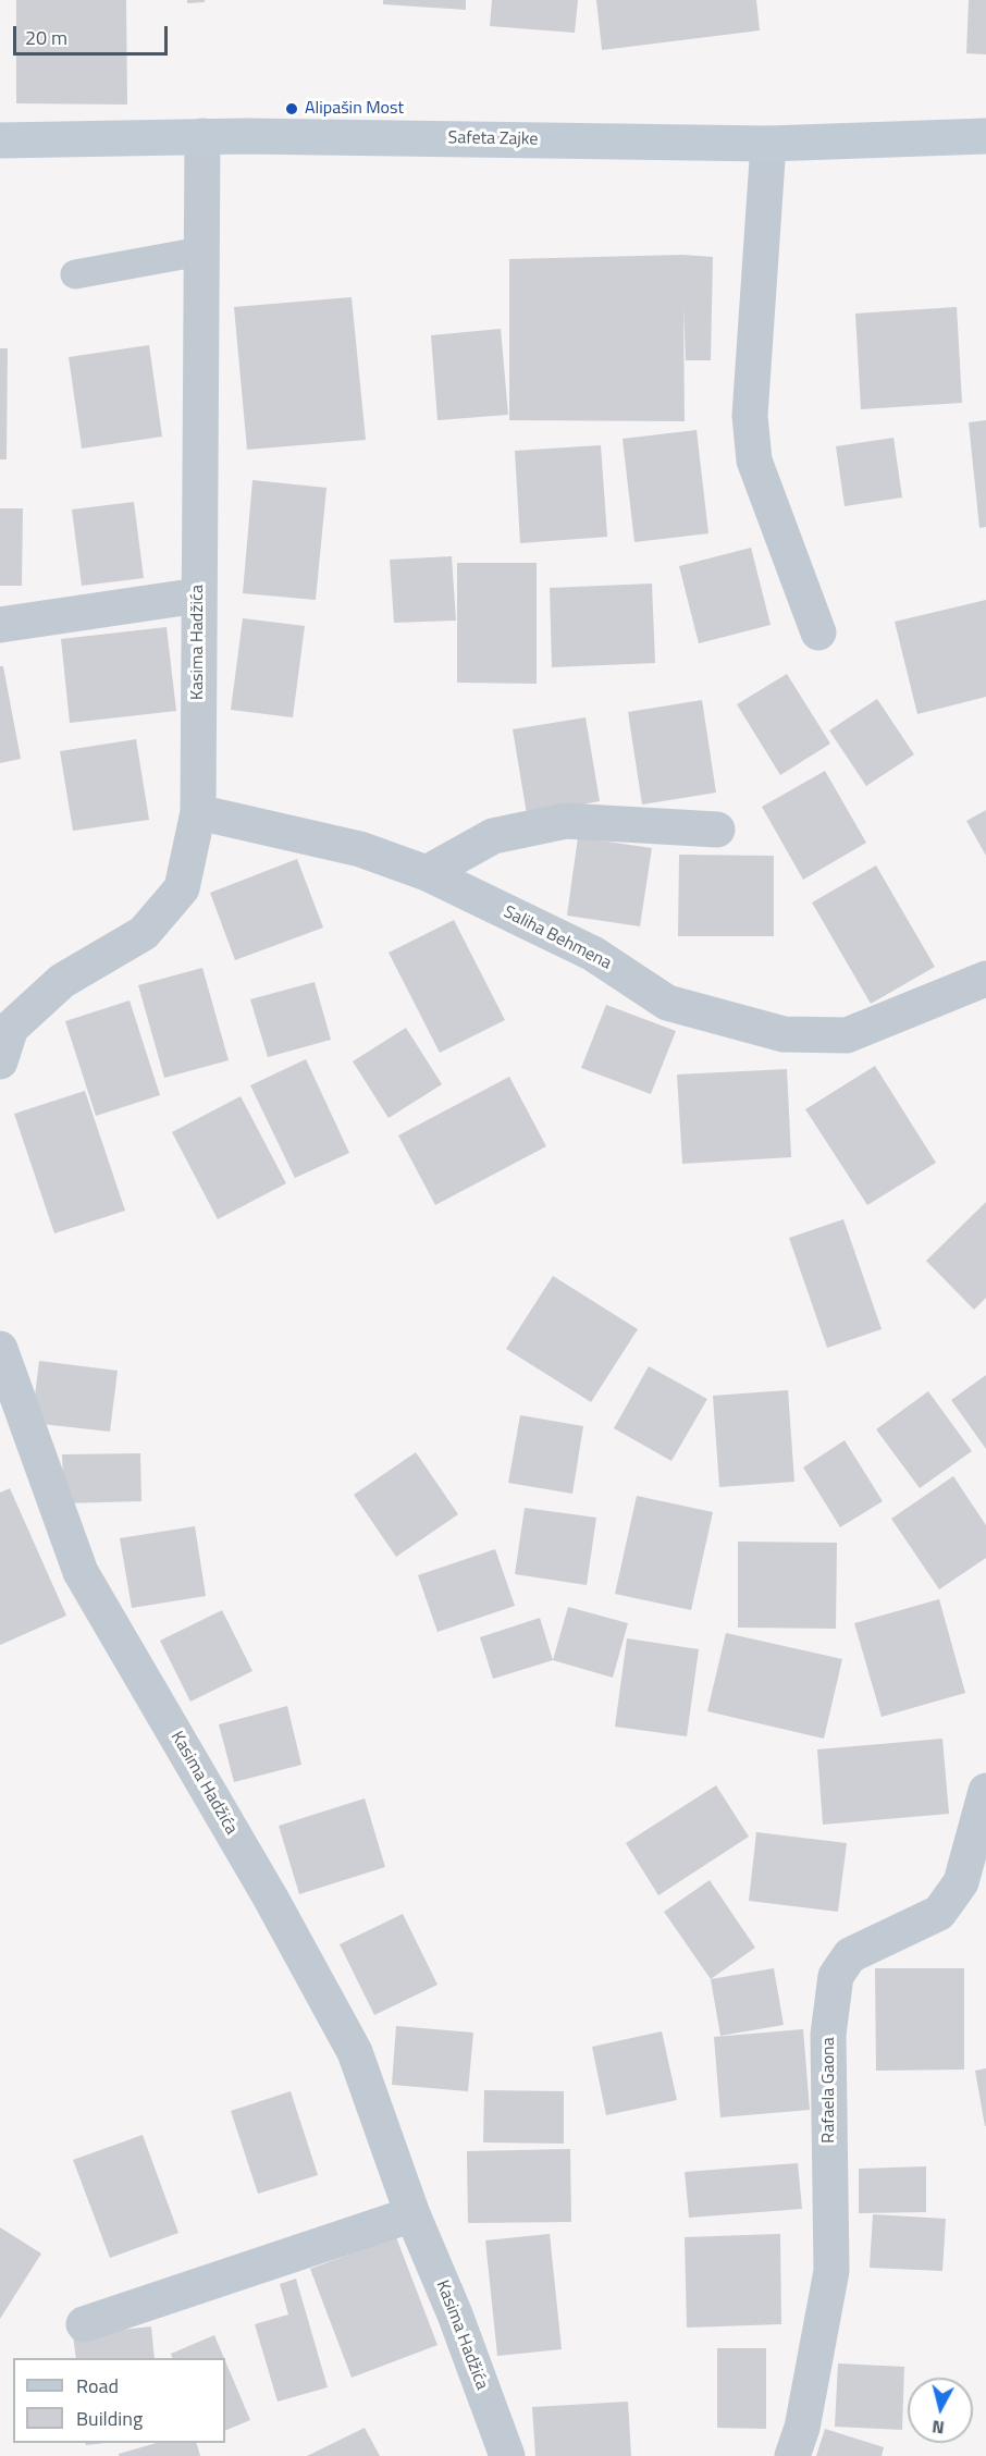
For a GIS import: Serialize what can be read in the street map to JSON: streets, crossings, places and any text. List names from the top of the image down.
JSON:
{
  "streets": {
    "main road": ["Safeta Zajke"],
    "street": ["Kasima Hadžića", "Saliha Behmena", "Rafaela Gaona"]
  },
  "crossings": [
    ["Safeta Zajke", "Kasima Hadžića"],
    ["Kasima Hadžića", "Saliha Behmena"]
  ],
  "places": ["Alipašin Most"],
  "legend": ["Road", "Building"],
  "scale_bar": "20 m",
  "north": "bottom"
}
